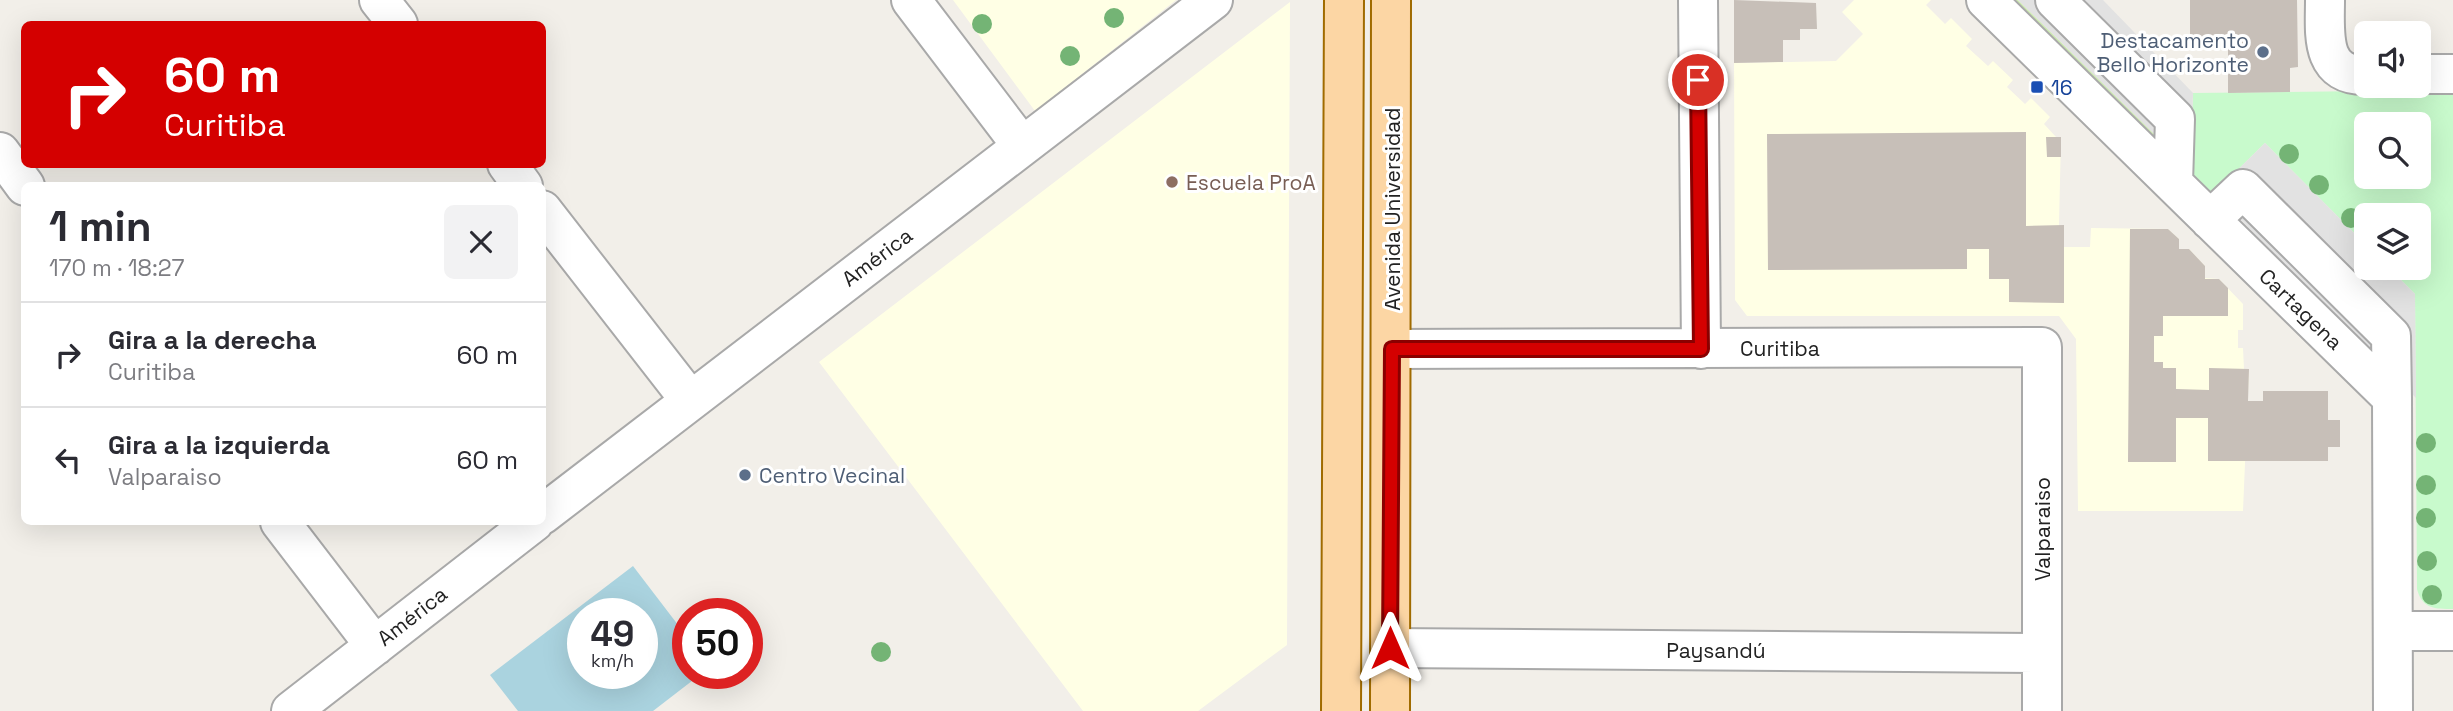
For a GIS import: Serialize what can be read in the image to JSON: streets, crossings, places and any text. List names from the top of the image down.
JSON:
{
  "streets": {
    "main road": ["Avenida Universidad"],
    "street": [
      "América",
      "Cartagena",
      "Curitiba",
      "Valparaiso",
      "Paysandú"
    ]
  },
  "crossings": [
    ["Avenida Universidad", "Curitiba"],
    ["Avenida Universidad", "Paysandú"],
    ["Curitiba", "Valparaiso"],
    ["Valparaiso", "Paysandú"]
  ],
  "places": {
    "other": ["Destacamento Bello Horizonte", "Escuela ProA", "Centro Vecinal"],
    "transit": ["16"]
  },
  "page": {
    "turn": ["60 m", "Curitiba"],
    "heading": ["1 min", "170 m · 18:27"],
    "list": [
      {
        "name": "Gira a la derecha",
        "note": "Curitiba",
        "value": "60 m"
      },
      {
        "name": "Gira a la izquierda",
        "note": "Valparaiso",
        "value": "60 m"
      }
    ],
    "speed": "49 km/h",
    "limit": "50"
  }
}
